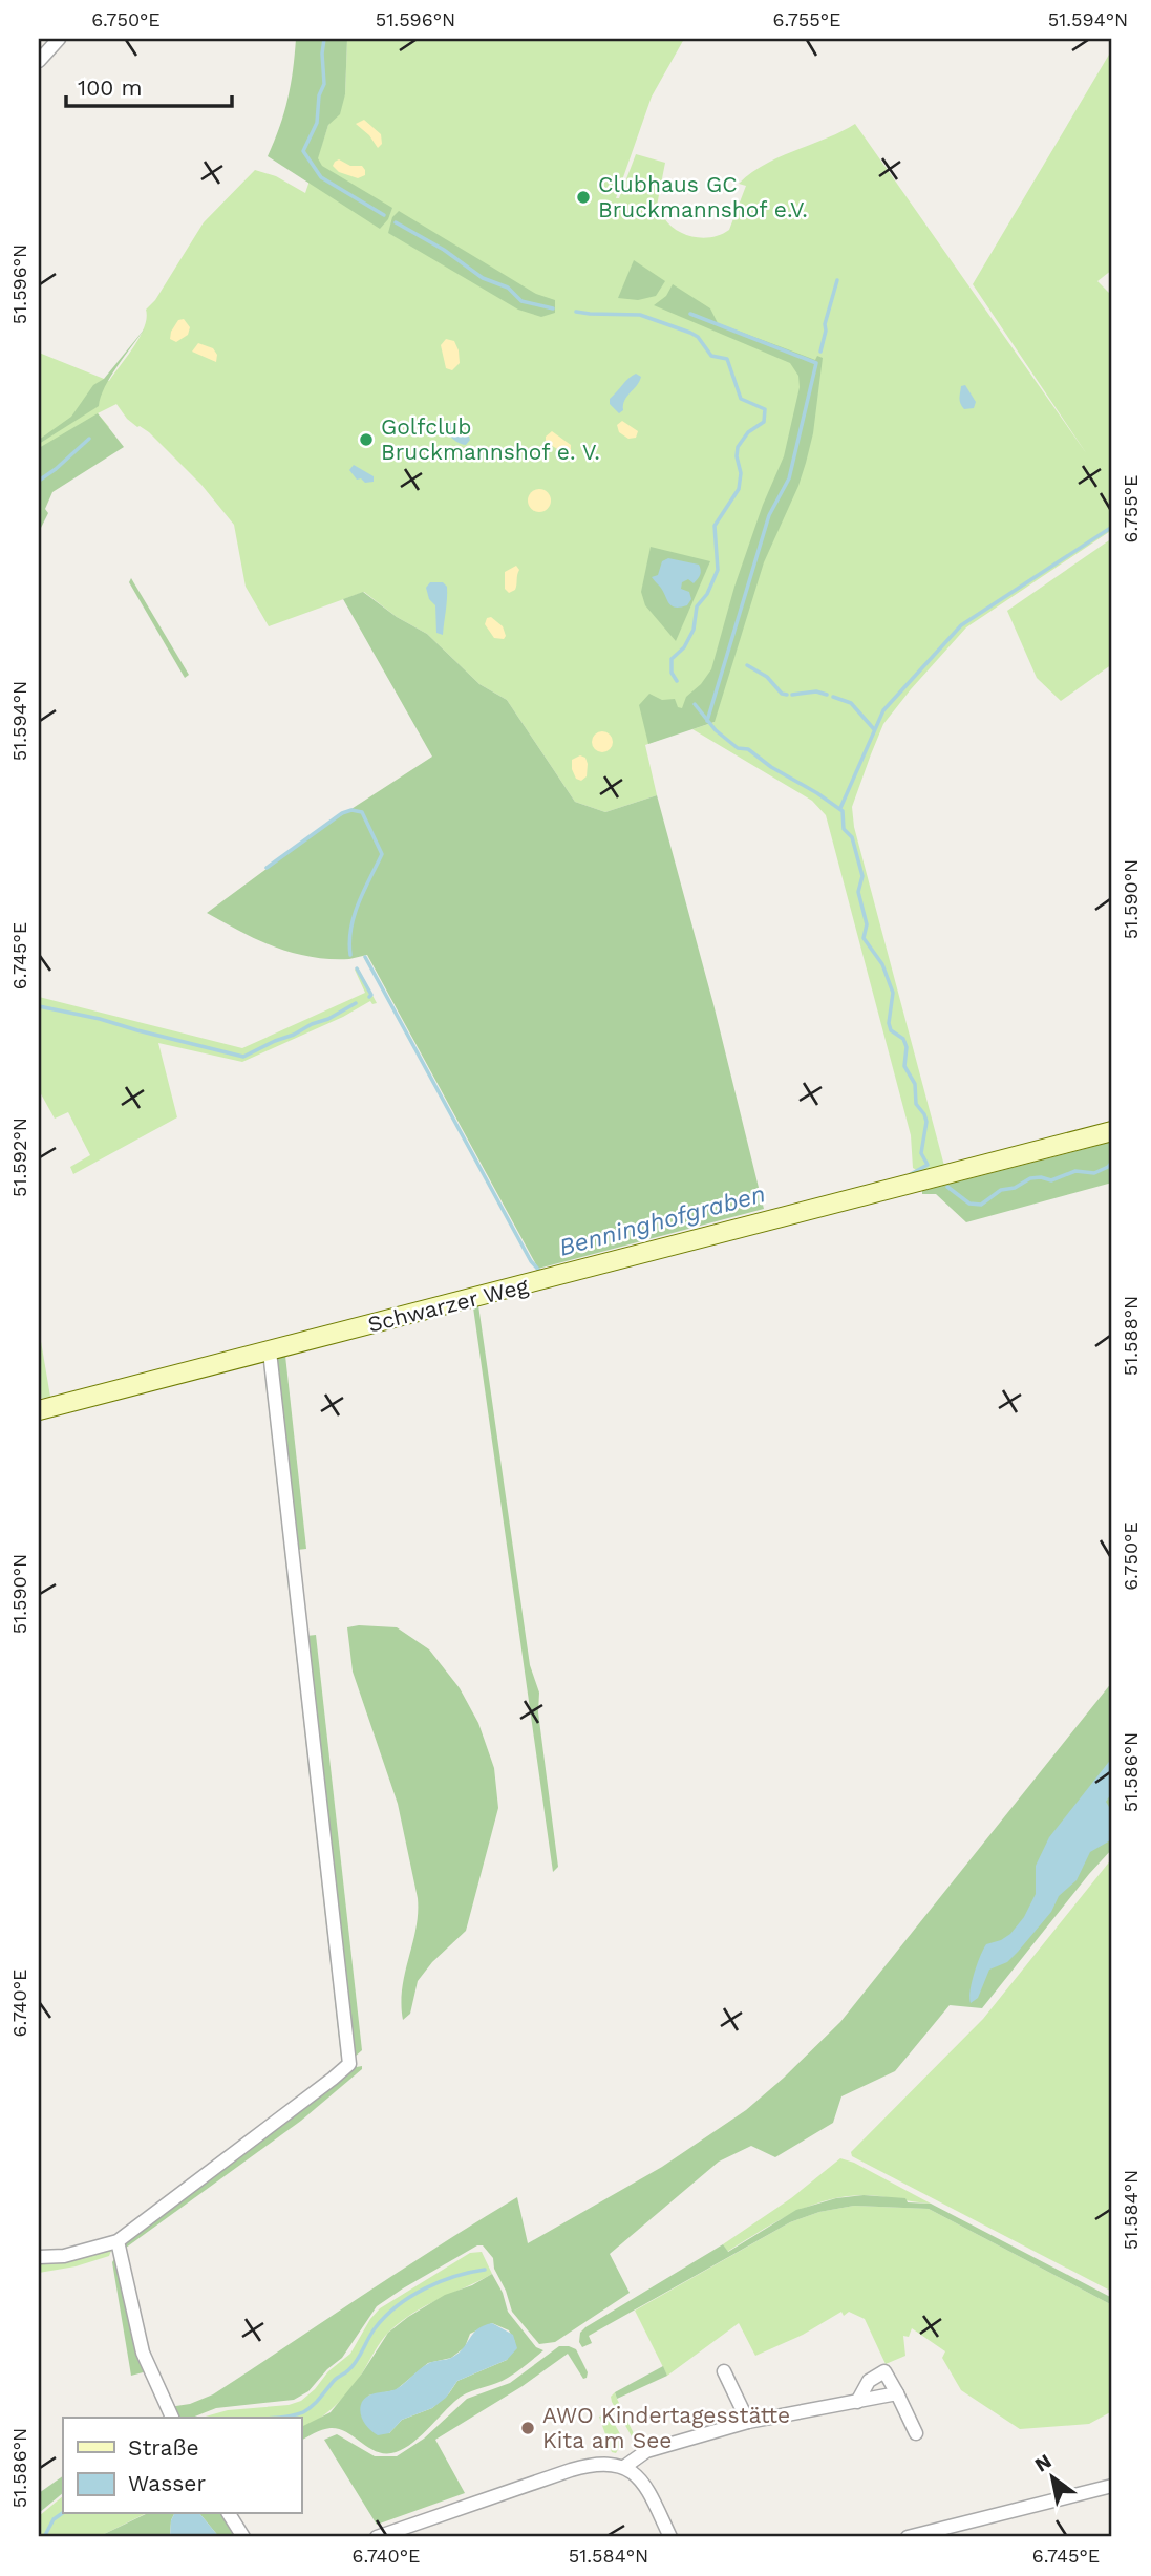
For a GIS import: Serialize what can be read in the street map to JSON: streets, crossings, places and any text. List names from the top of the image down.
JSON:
{
  "streets": {
    "street": ["Schwarzer Weg"]
  },
  "water": ["Benninghofgraben"],
  "places": ["Clubhaus GC Bruckmannshof e.V.", "Golfclub Bruckmannshof e. V.", "AWO Kindertagesstätte Kita am See"],
  "legend": ["Straße", "Wasser"],
  "scale_bar": "100 m",
  "north": "top left",
  "coordinates": [
    "6.750°E",
    "51.596°N",
    "6.755°E",
    "51.594°N",
    "51.590°N",
    "6.745°E",
    "51.592°N",
    "51.588°N",
    "51.586°N",
    "6.740°E",
    "51.584°N"
  ]
}
